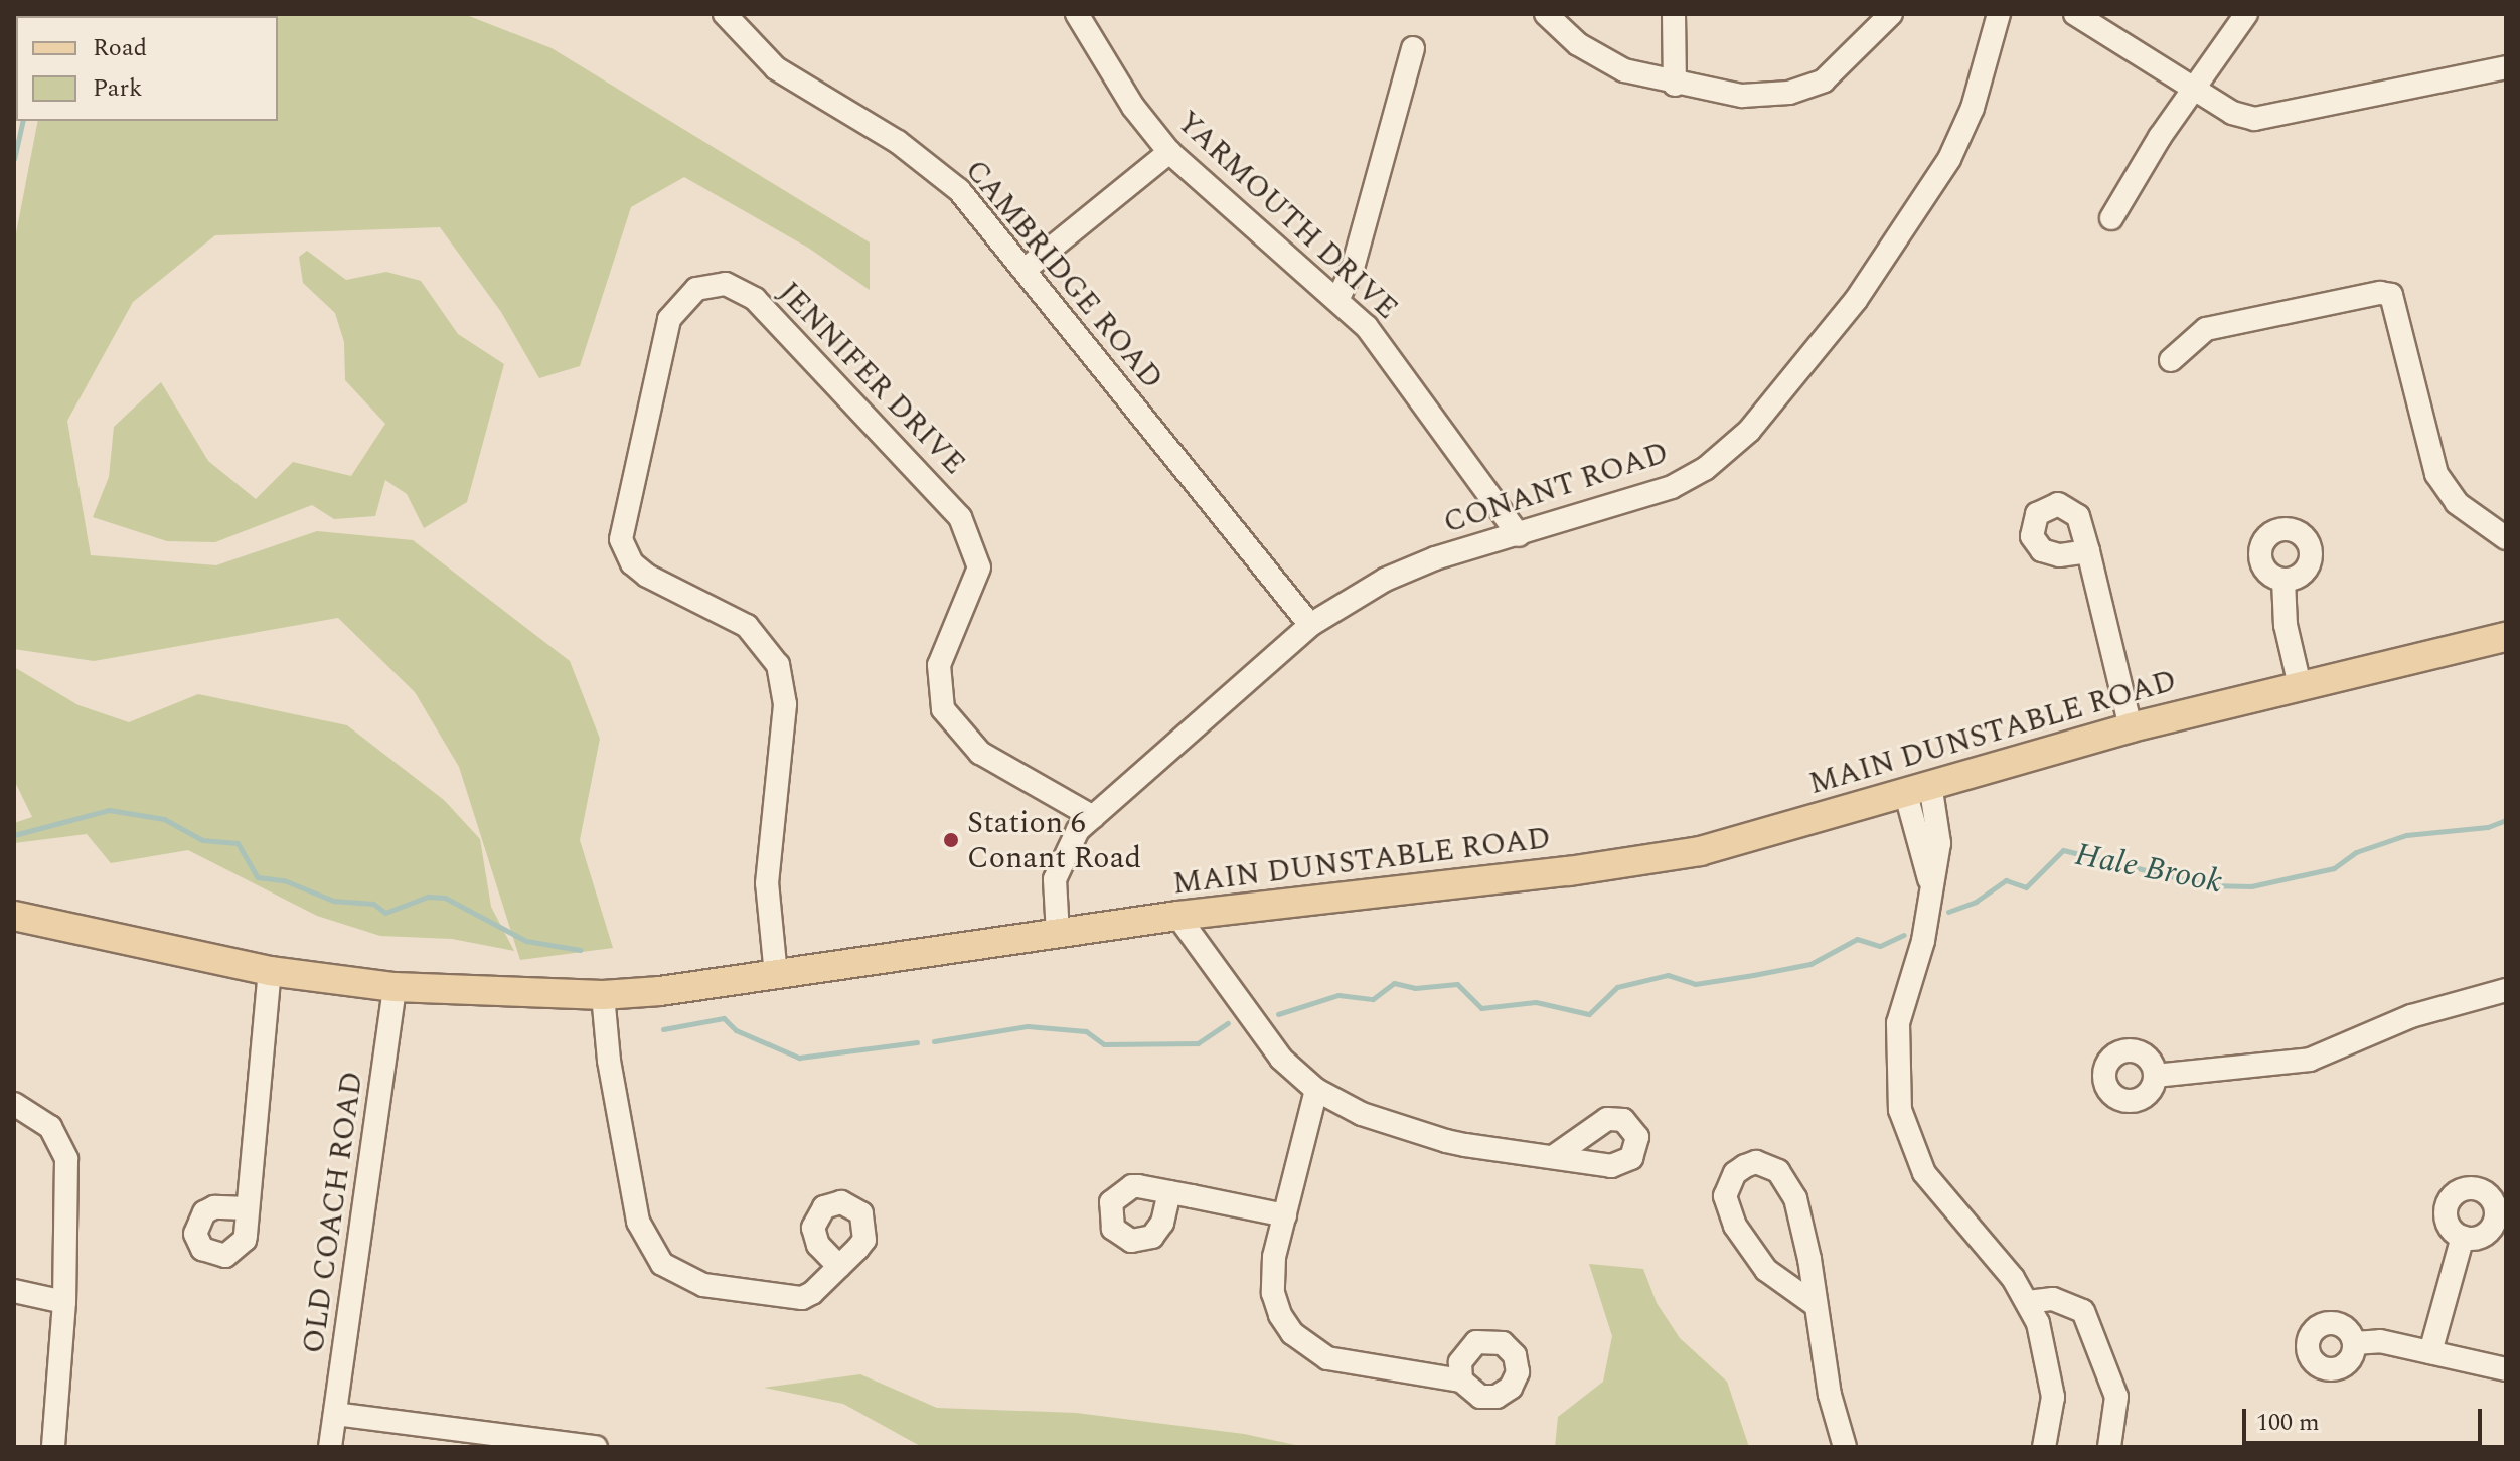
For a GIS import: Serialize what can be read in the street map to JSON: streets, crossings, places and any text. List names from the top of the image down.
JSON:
{
  "streets": {
    "main road": ["MAIN DUNSTABLE ROAD"],
    "street": [
      "YARMOUTH DRIVE",
      "CAMBRIDGE ROAD",
      "JENNIFER DRIVE",
      "CONANT ROAD",
      "OLD COACH ROAD"
    ]
  },
  "crossings": [
    ["YARMOUTH DRIVE", "CONANT ROAD"],
    ["CAMBRIDGE ROAD", "CONANT ROAD"],
    ["JENNIFER DRIVE", "CONANT ROAD"],
    ["JENNIFER DRIVE", "MAIN DUNSTABLE ROAD"],
    ["CONANT ROAD", "MAIN DUNSTABLE ROAD"],
    ["MAIN DUNSTABLE ROAD", "OLD COACH ROAD"]
  ],
  "water": ["Hale Brook"],
  "places": ["Station 6 Conant Road"],
  "legend": ["Road", "Park"],
  "scale_bar": "100 m"
}
